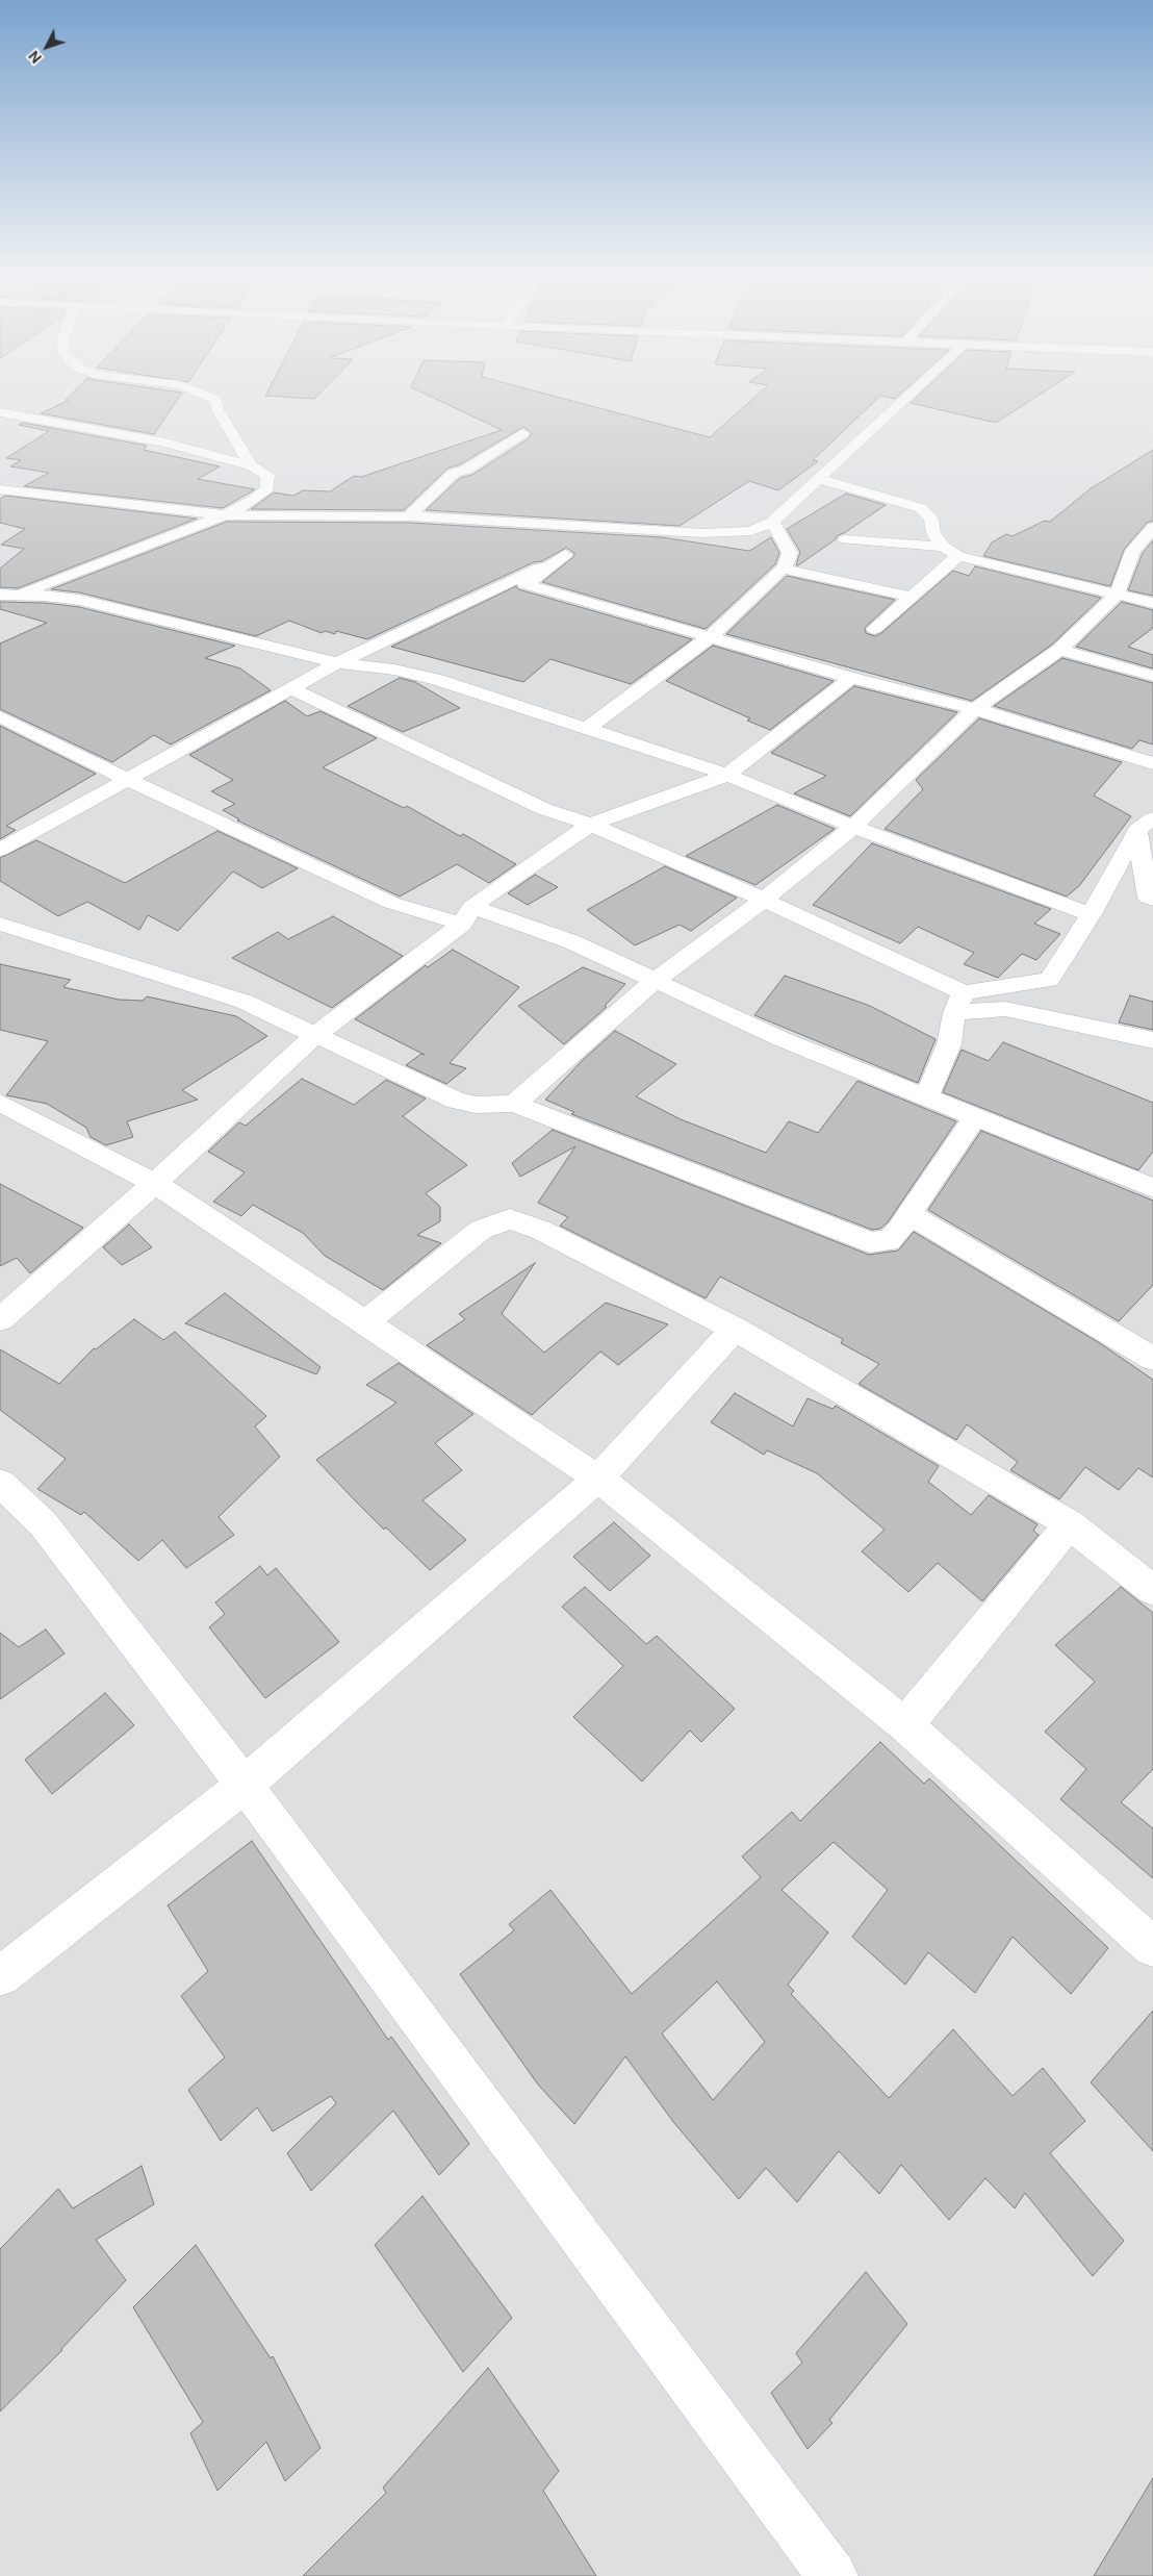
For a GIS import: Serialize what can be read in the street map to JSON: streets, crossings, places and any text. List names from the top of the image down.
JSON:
{
  "north": "bottom left"
}
